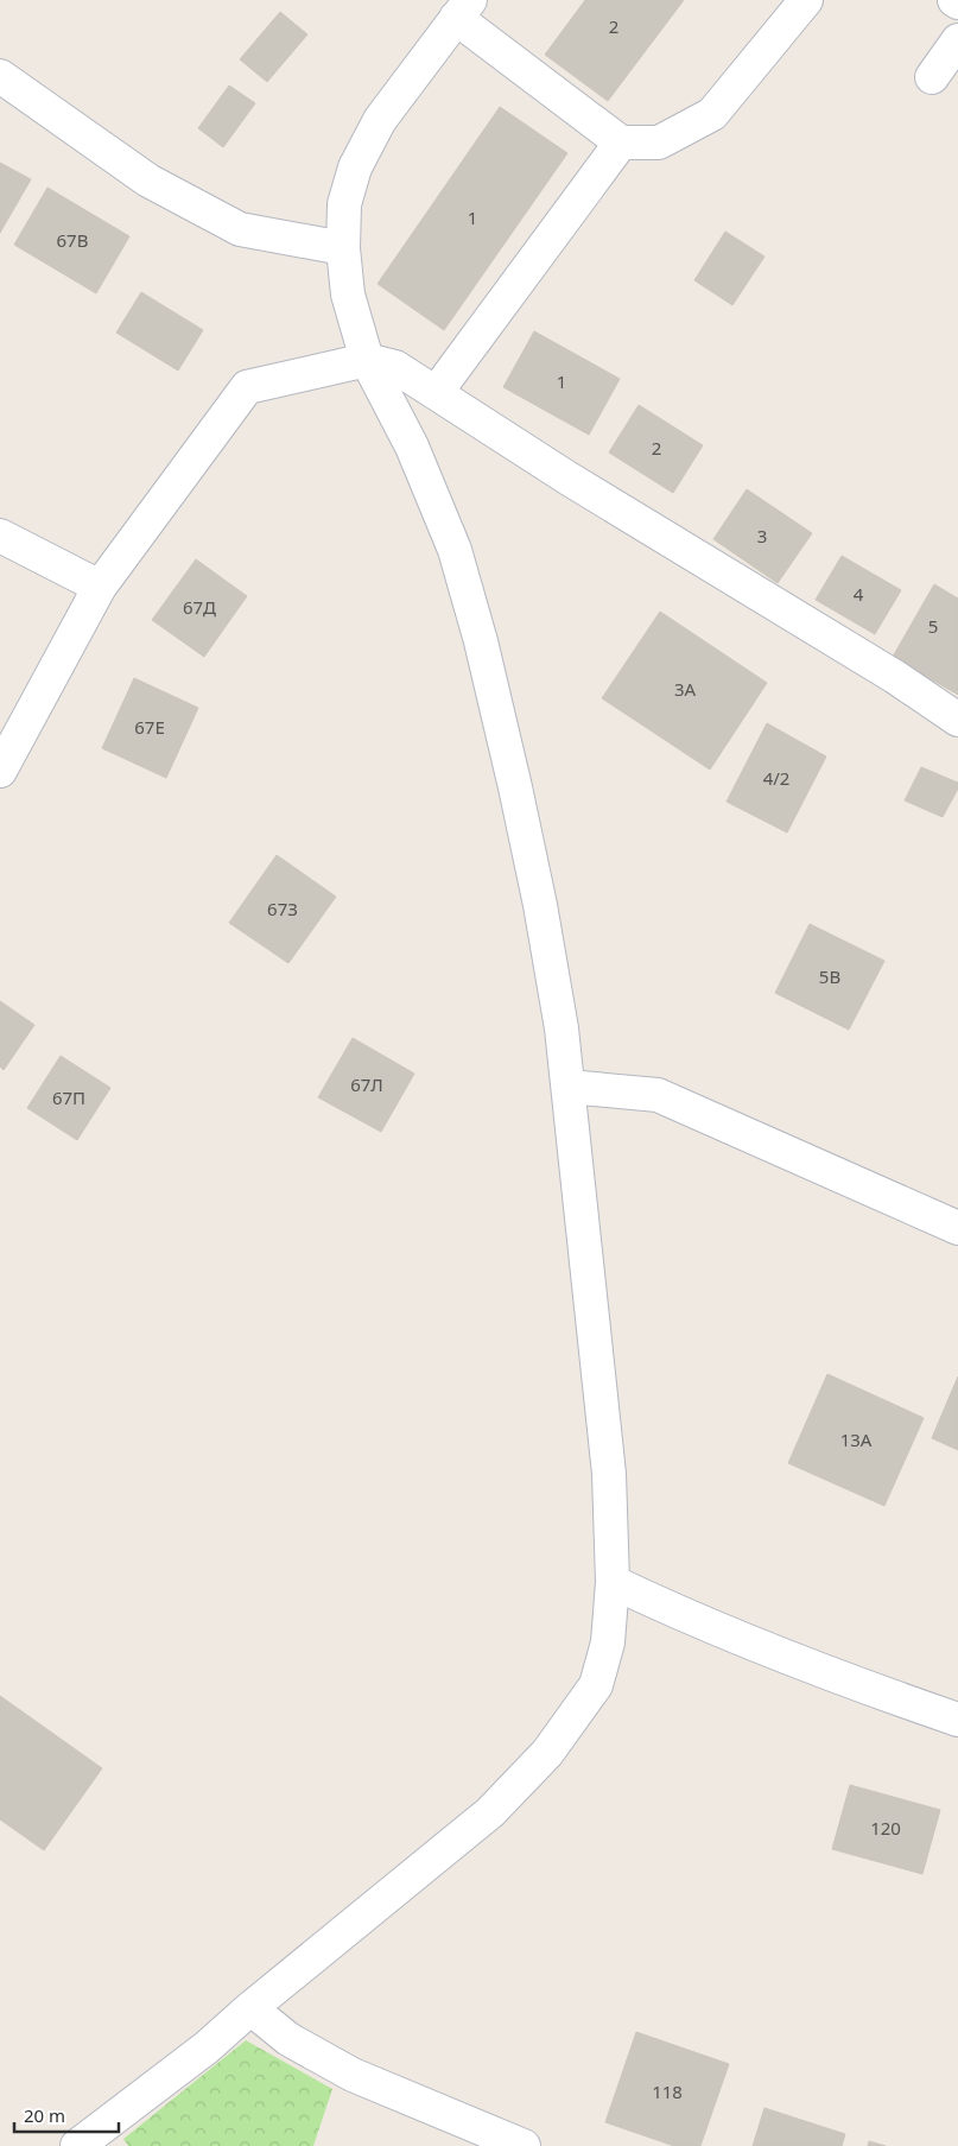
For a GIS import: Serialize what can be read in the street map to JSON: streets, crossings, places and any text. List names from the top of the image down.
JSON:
{
  "house_numbers": [
    "2",
    "1",
    "67В",
    "1",
    "2",
    "3",
    "4",
    "67Д",
    "5",
    "3А",
    "67Е",
    "4/2",
    "67З",
    "5В",
    "67Л",
    "67П",
    "13А",
    "120",
    "118"
  ],
  "scale_bar": "20 m"
}
